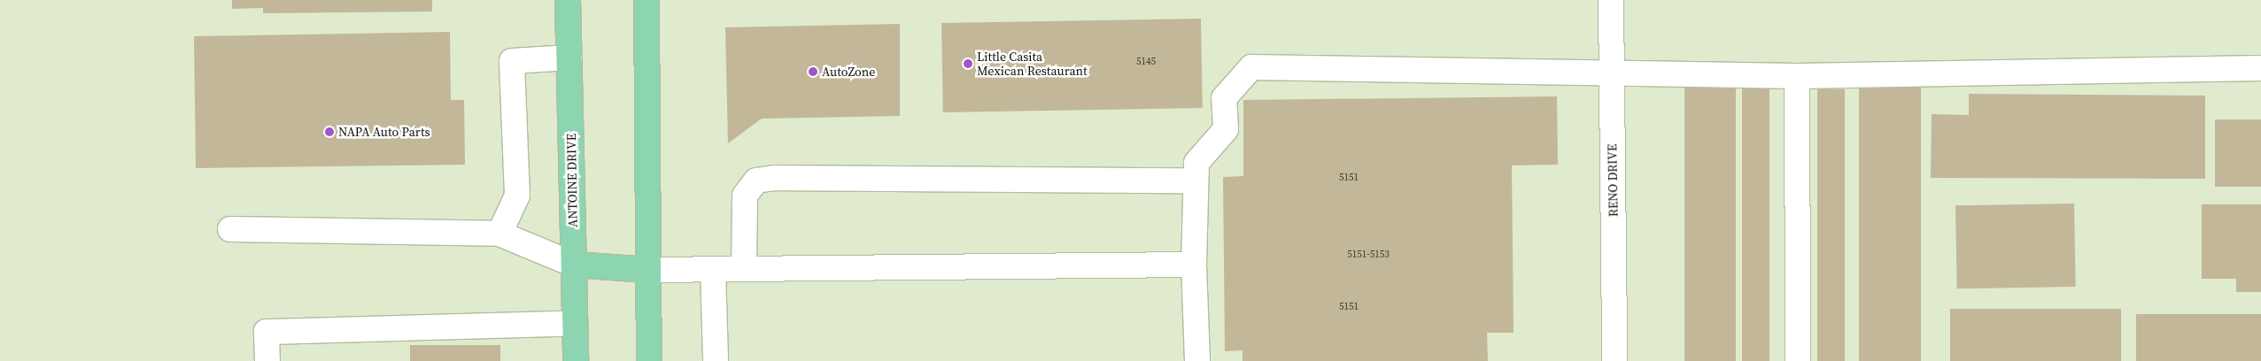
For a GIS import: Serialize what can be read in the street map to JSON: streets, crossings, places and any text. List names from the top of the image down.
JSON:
{
  "streets": {
    "main road": ["ANTOINE DRIVE"],
    "street": ["RENO DRIVE"]
  },
  "places": ["Little Casita Mexican Restaurant", "AutoZone", "NAPA Auto Parts"],
  "house_numbers": [
    "5145",
    "5151",
    "5151-5153",
    "5151"
  ]
}
